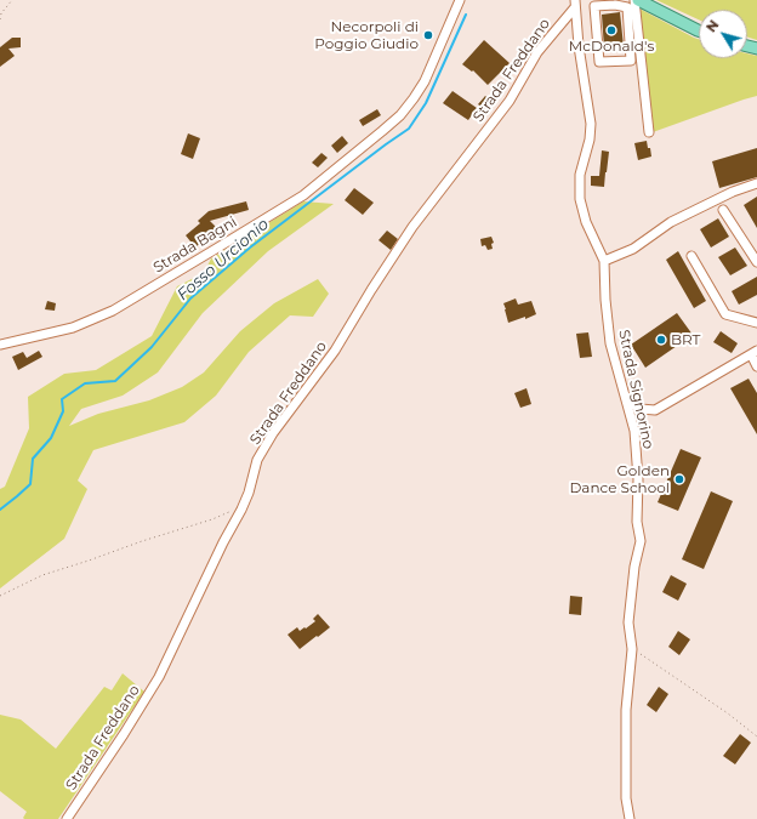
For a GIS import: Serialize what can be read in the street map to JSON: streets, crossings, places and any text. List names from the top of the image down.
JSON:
{
  "streets": {
    "street": ["Strada Freddano", "Strada Bagni", "Strada Signorino"]
  },
  "crossings": [
    ["Strada Freddano", "Strada Signorino"]
  ],
  "water": ["Fosso Urcionio"],
  "places": [
    "McDonald's",
    "Necorpoli di Poggio Giudio",
    "BRT",
    "Golden Dance School"
  ],
  "north": "top left"
}
